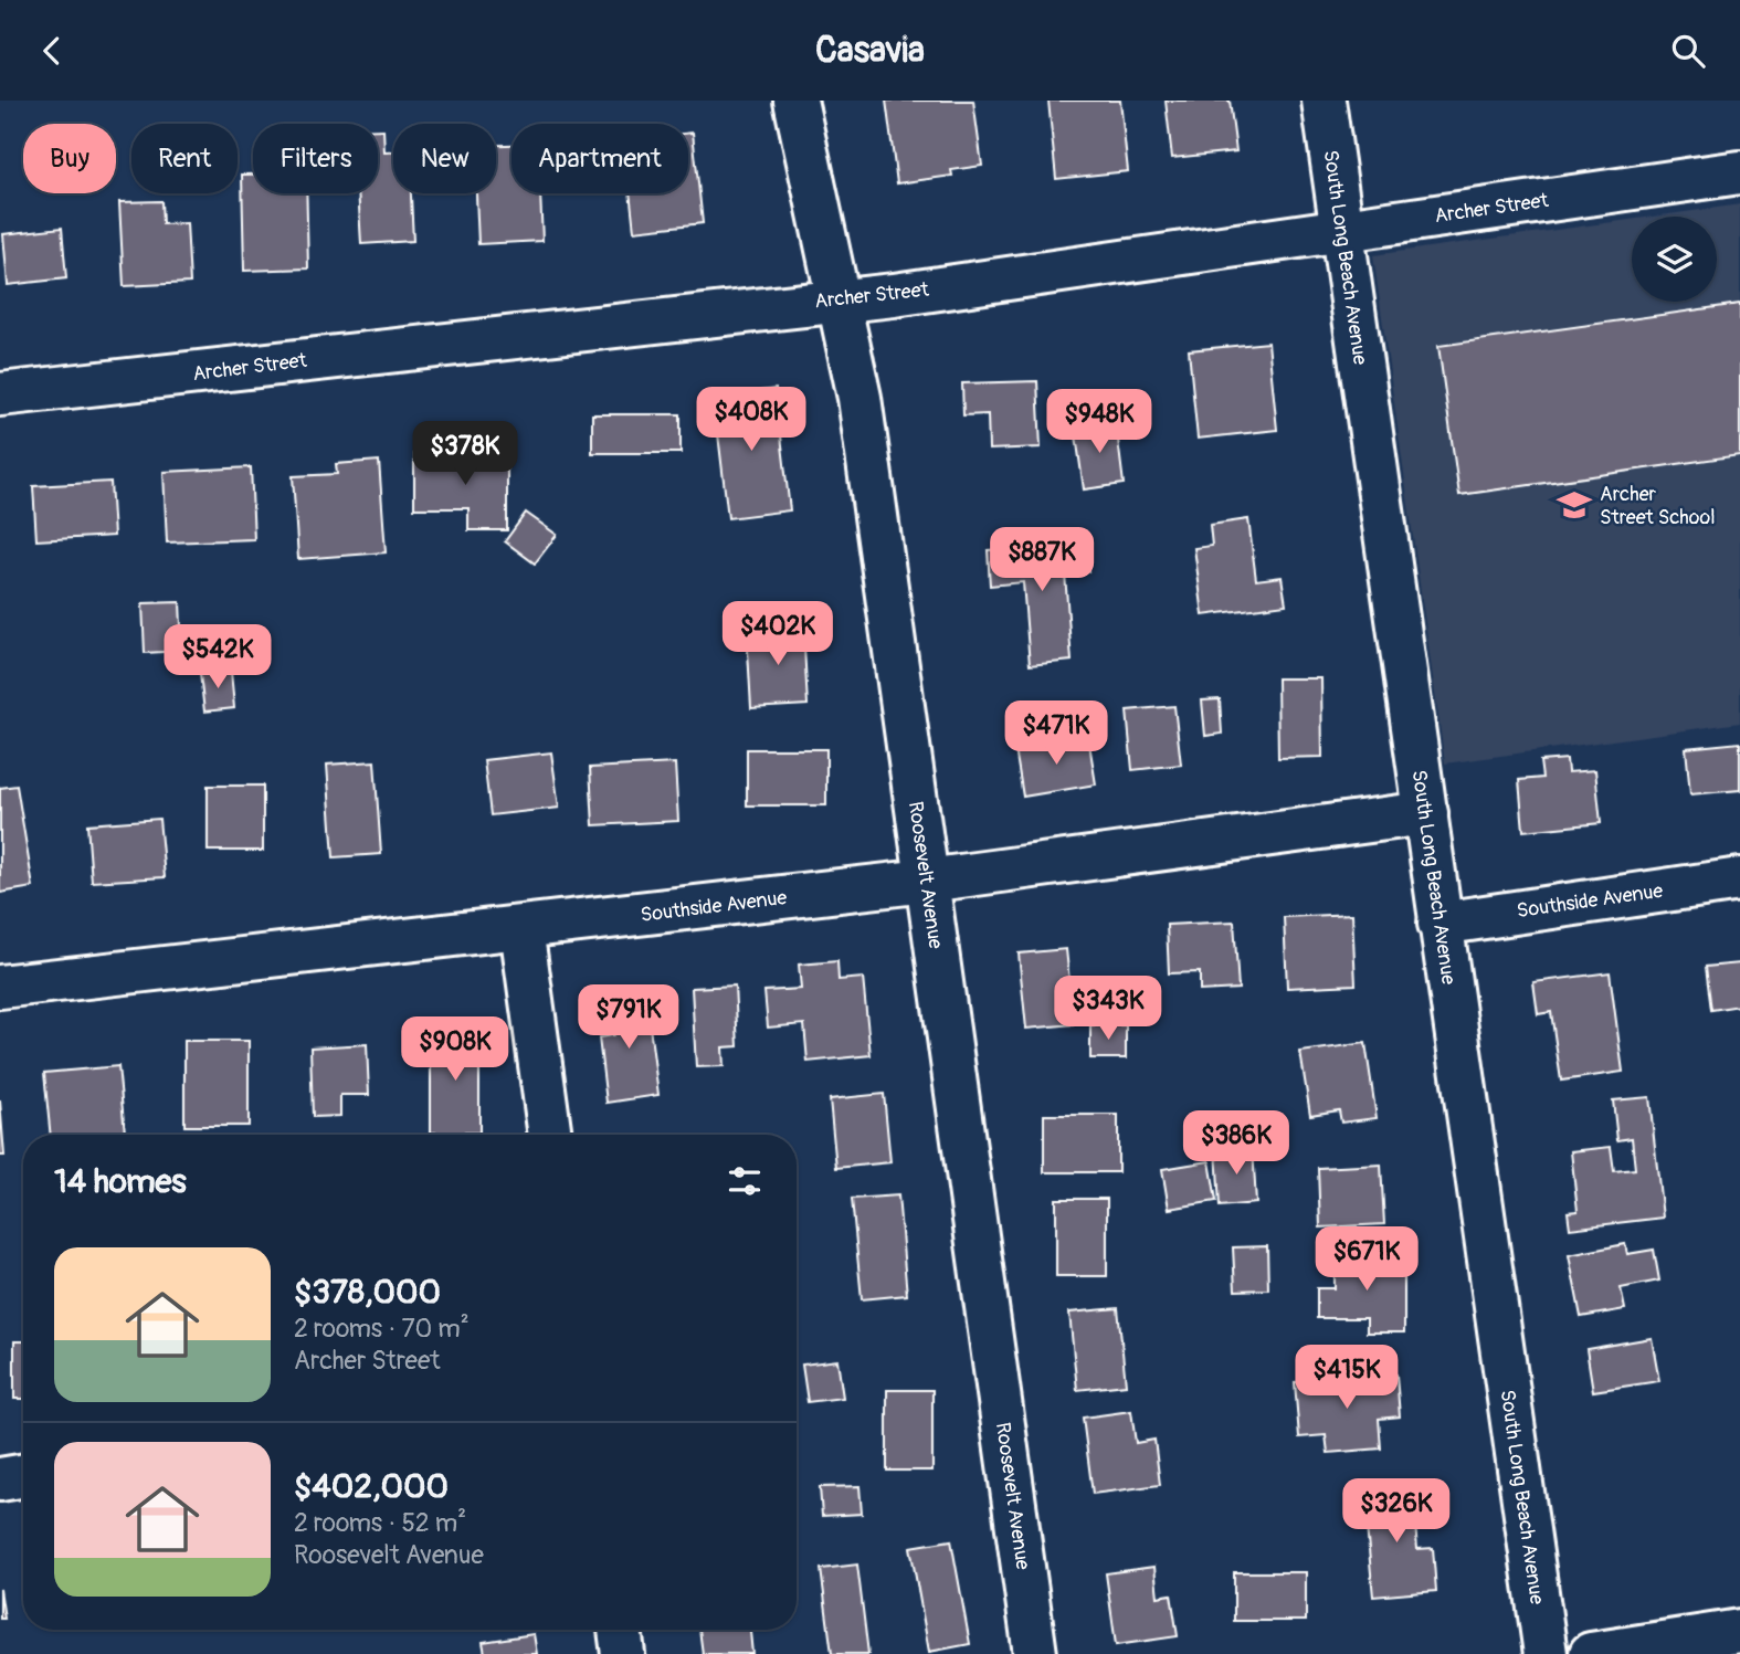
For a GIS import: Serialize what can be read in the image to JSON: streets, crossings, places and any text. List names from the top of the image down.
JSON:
{
  "streets": {
    "street": [
      "Archer Street",
      "South Long Beach Avenue",
      "Roosevelt Avenue",
      "Southside Avenue"
    ]
  },
  "crossings": [
    ["Archer Street", "South Long Beach Avenue"],
    ["Archer Street", "Roosevelt Avenue"],
    ["South Long Beach Avenue", "Southside Avenue"],
    ["Roosevelt Avenue", "Southside Avenue"]
  ],
  "places": {
    "school or university": ["Archer Street School"]
  },
  "page": {
    "header": "Casavia",
    "chip": [
      "Buy",
      "Rent",
      "Filters",
      "New",
      "Apartment"
    ],
    "price": [
      "$408K",
      "$948K",
      "$378K",
      "$887K",
      "$402K",
      "$542K",
      "$471K",
      "$343K",
      "$791K",
      "$908K",
      "$386K",
      "$671K",
      "$415K",
      "$326K"
    ],
    "heading": "14 homes",
    "list": [
      {
        "name": "$378,000",
        "note": "2 rooms · 70 m² · Archer Street"
      },
      {
        "name": "$402,000",
        "note": "2 rooms · 52 m² · Roosevelt Avenue"
      }
    ]
  }
}
